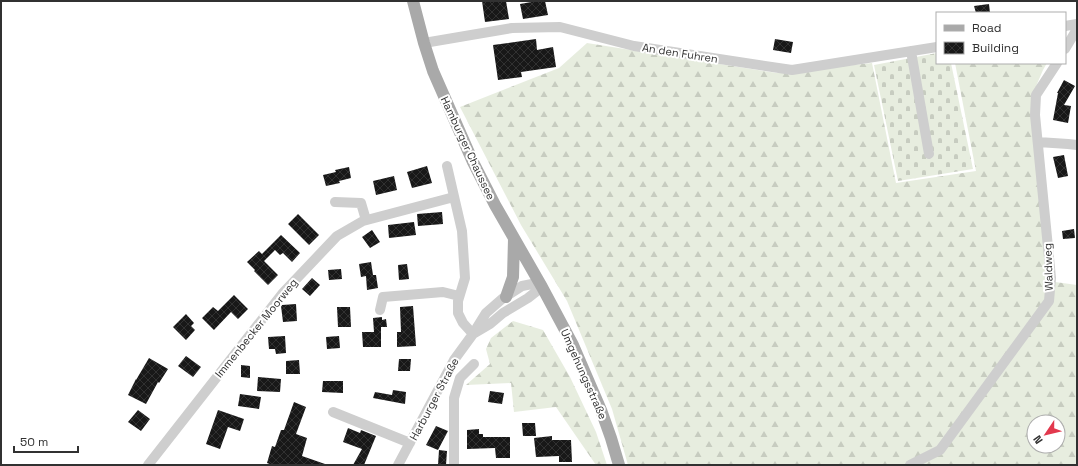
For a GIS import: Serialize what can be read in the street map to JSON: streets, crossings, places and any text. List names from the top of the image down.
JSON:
{
  "streets": {
    "main road": ["Hamburger Chaussee", "Umgehungsstraße"],
    "street": [
      "An den Fuhren",
      "Waldweg",
      "Immenbecker Moorweg",
      "Harburger Straße"
    ]
  },
  "crossings": [
    ["An den Fuhren", "Hamburger Chaussee"],
    ["Hamburger Chaussee", "Umgehungsstraße"],
    ["Hamburger Chaussee", "Harburger Straße"],
    ["Umgehungsstraße", "Harburger Straße"]
  ],
  "legend": ["Road", "Building"],
  "scale_bar": "50 m",
  "north": "bottom left"
}
